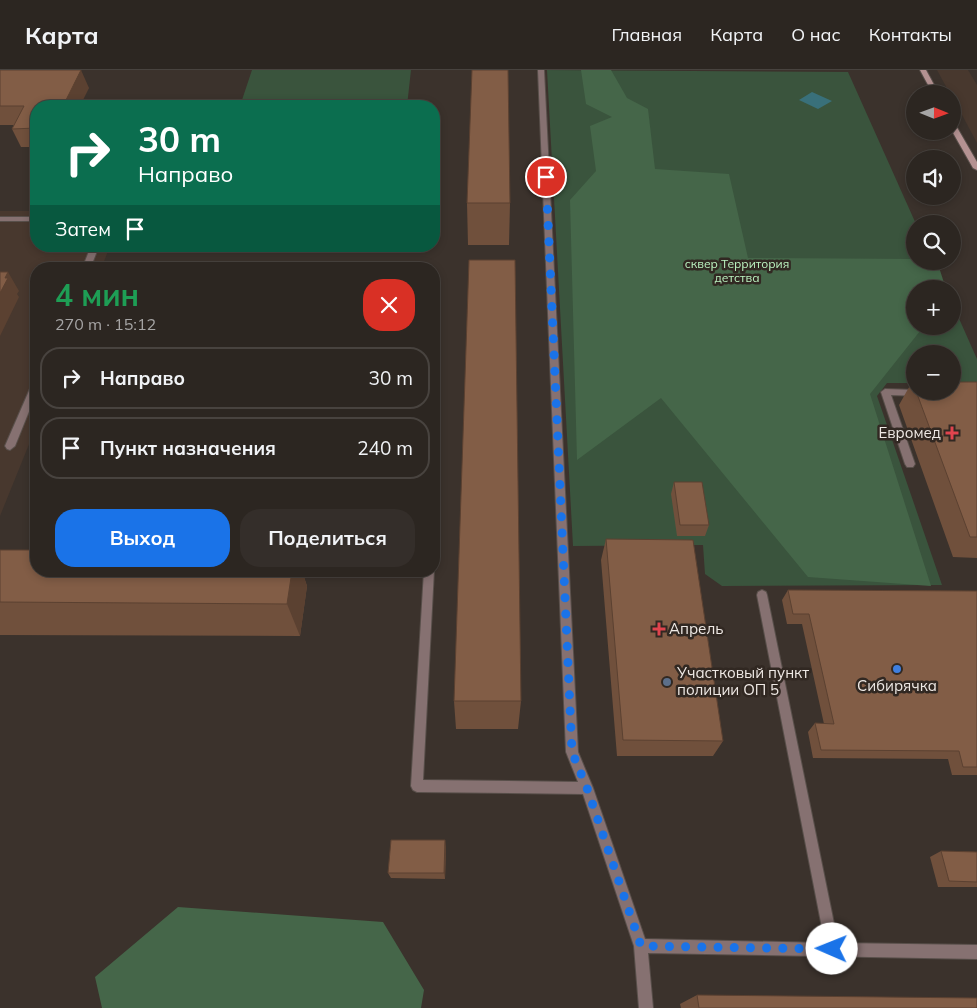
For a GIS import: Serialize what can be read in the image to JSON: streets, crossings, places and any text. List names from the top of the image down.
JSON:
{
  "parks": ["сквер Территория детства"],
  "places": {
    "health": ["Евромед", "Апрель"],
    "other": ["Сибирячка", "Участковый пункт полиции ОП 5"]
  },
  "north": "right",
  "page": {
    "header": "Карта",
    "nav": [
      "Главная",
      "Карта",
      "О нас",
      "Контакты"
    ],
    "map_buttons": ["+", "−"],
    "turn": ["30 m", "Направо"],
    "then": "Затем",
    "heading": ["4 мин", "270 m · 15:12"],
    "list": [
      {
        "name": "Направо",
        "value": "30 m"
      },
      {
        "name": "Пункт назначения",
        "value": "240 m"
      }
    ],
    "buttons": ["Выход", "Поделиться"]
  }
}
